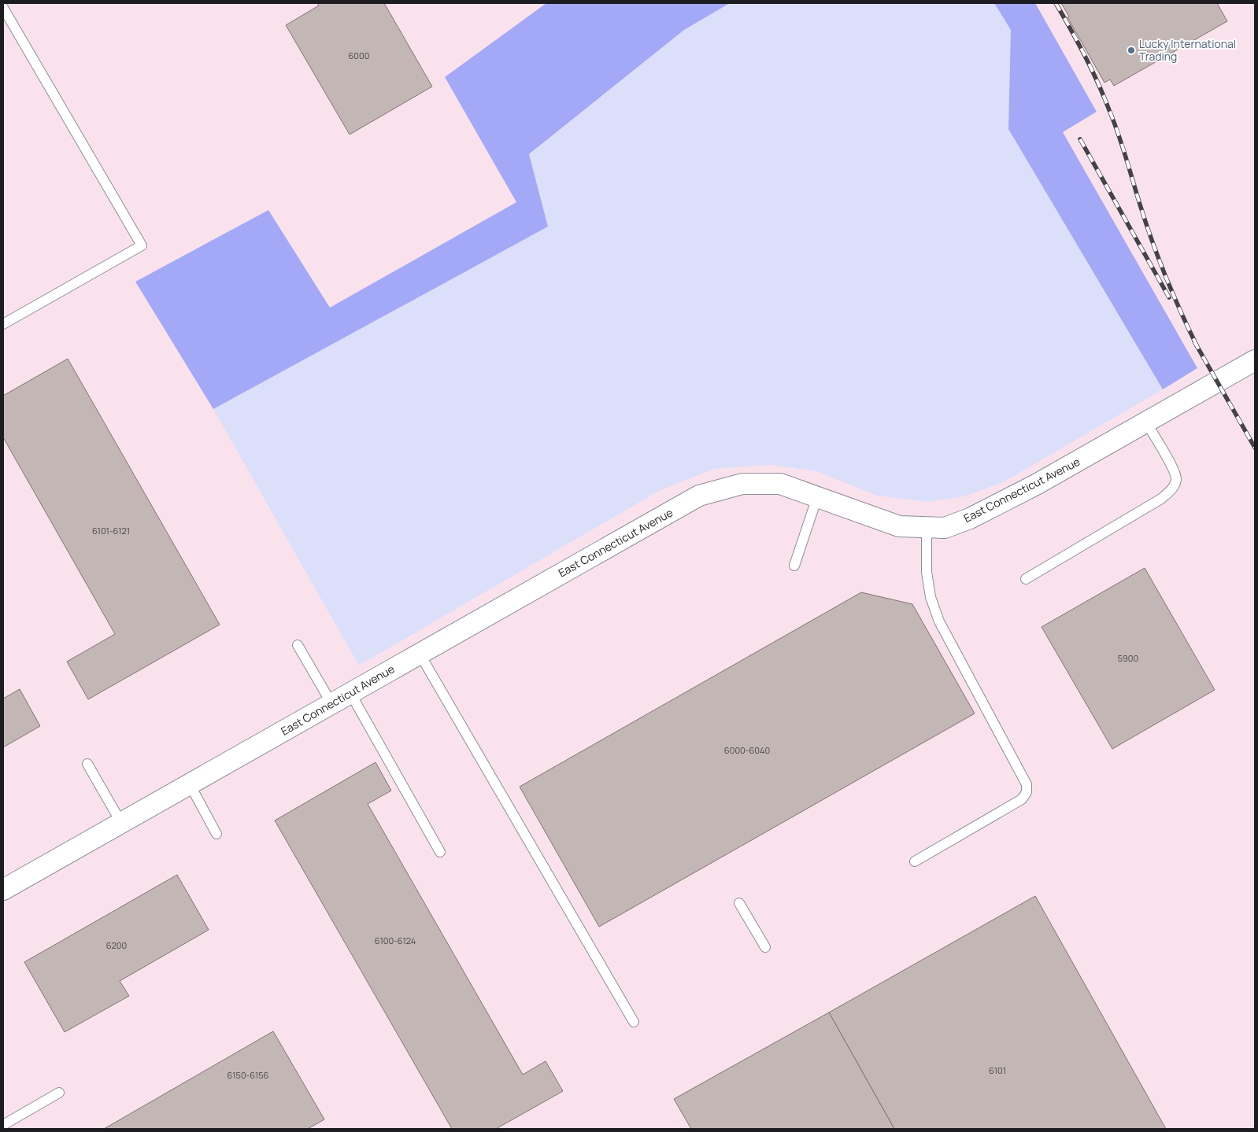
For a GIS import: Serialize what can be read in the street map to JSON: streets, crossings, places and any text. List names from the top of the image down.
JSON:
{
  "streets": {
    "street": ["East Connecticut Avenue"]
  },
  "places": ["Lucky International Trading"],
  "house_numbers": [
    "6000",
    "6101-6121",
    "5900",
    "6000-6040",
    "6100-6124",
    "6200",
    "6101",
    "6150-6156"
  ]
}
